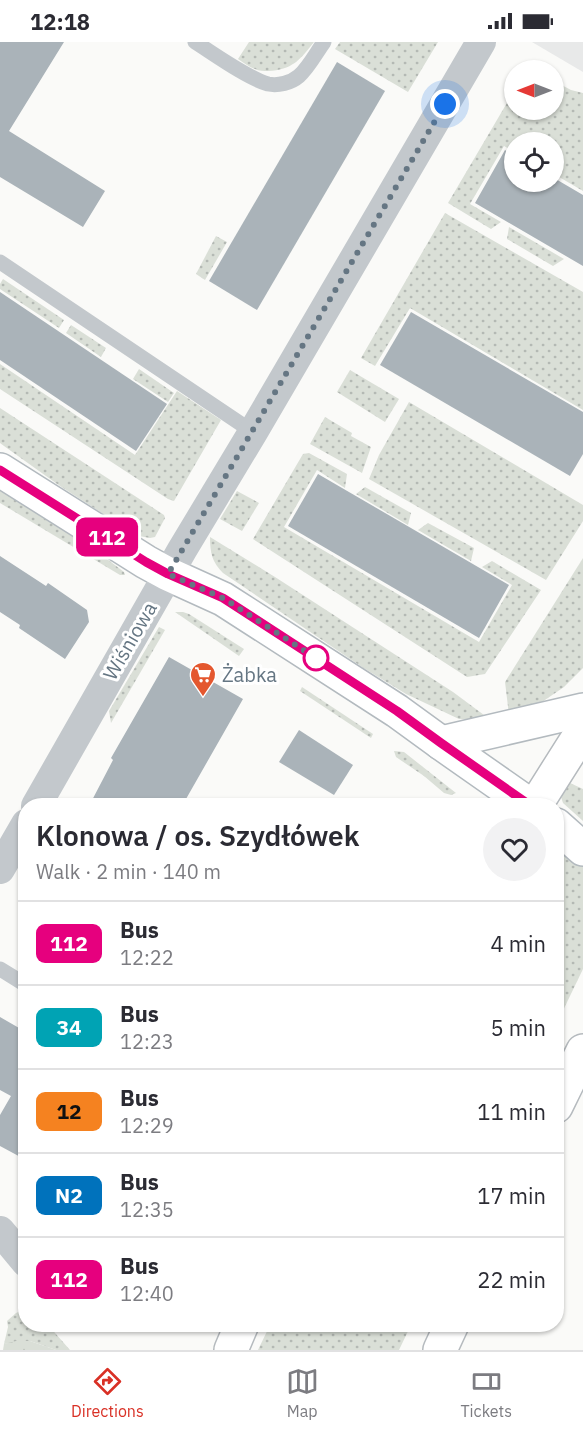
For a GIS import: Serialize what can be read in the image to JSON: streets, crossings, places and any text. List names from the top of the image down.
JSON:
{
  "streets": {
    "street": ["Wiśniowa"]
  },
  "places": {
    "supermarket": ["Żabka"]
  },
  "lines": ["bus line 112"],
  "north": "left",
  "page": {
    "status": "12:18",
    "on_map": "112",
    "heading": ["Klonowa / os. Szydłówek", "Walk · 2 min · 140 m"],
    "list": [
      {
        "mark": "112",
        "name": "Bus",
        "note": "12:22",
        "value": "4 min"
      },
      {
        "mark": "34",
        "name": "Bus",
        "note": "12:23",
        "value": "5 min"
      },
      {
        "mark": "12",
        "name": "Bus",
        "note": "12:29",
        "value": "11 min"
      },
      {
        "mark": "N2",
        "name": "Bus",
        "note": "12:35",
        "value": "17 min"
      },
      {
        "mark": "112",
        "name": "Bus",
        "note": "12:40",
        "value": "22 min"
      }
    ],
    "tabs": ["Directions", "Map", "Tickets"]
  }
}
